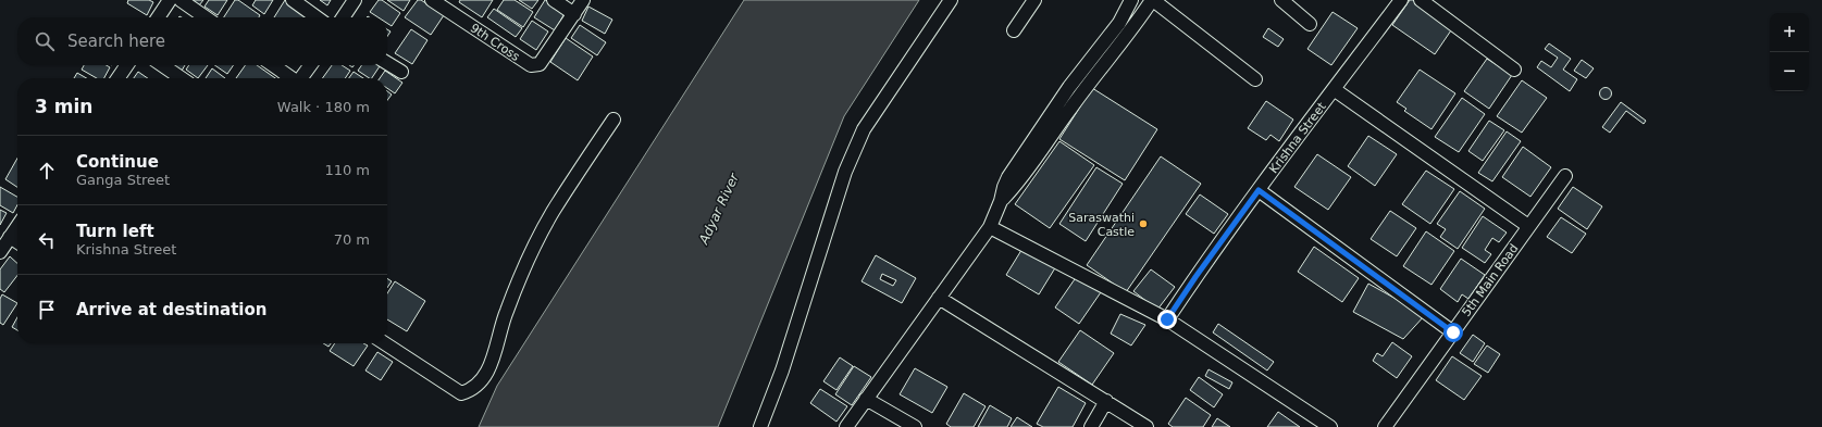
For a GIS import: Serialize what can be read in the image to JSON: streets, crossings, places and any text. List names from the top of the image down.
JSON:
{
  "streets": {
    "street": ["9th Cross", "Krishna Street", "5th Main Road"]
  },
  "water": ["Adyar River"],
  "places": ["Saraswathi Castle"],
  "page": {
    "map_buttons": ["+", "−"],
    "search": "Search here",
    "heading": ["3 min", "Walk · 180 m"],
    "list": [
      ["Continue", "Ganga Street", "110 m"],
      ["Turn left", "Krishna Street", "70 m"],
      "Arrive at destination"
    ]
  }
}
